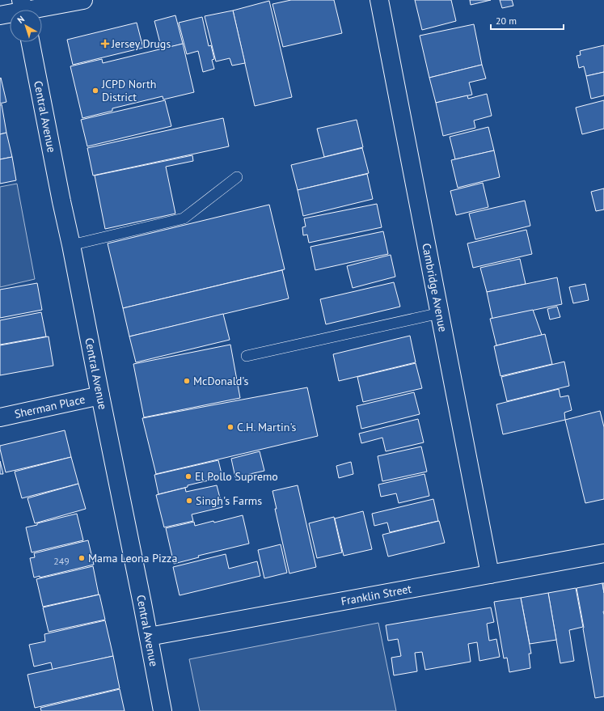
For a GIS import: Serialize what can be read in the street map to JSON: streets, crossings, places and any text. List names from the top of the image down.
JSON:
{
  "streets": {
    "street": [
      "Central Avenue",
      "Cambridge Avenue",
      "Sherman Place",
      "Franklin Street"
    ]
  },
  "crossings": [
    ["Central Avenue", "Sherman Place"],
    ["Central Avenue", "Franklin Street"],
    ["Cambridge Avenue", "Franklin Street"]
  ],
  "places": {
    "health": ["Jersey Drugs"],
    "other": [
      "JCPD North District",
      "McDonald's",
      "C.H. Martin's",
      "El Pollo Supremo",
      "Singh's Farms",
      "Mama Leona Pizza"
    ]
  },
  "house_numbers": ["249"],
  "scale_bar": "20 m",
  "north": "top left"
}
